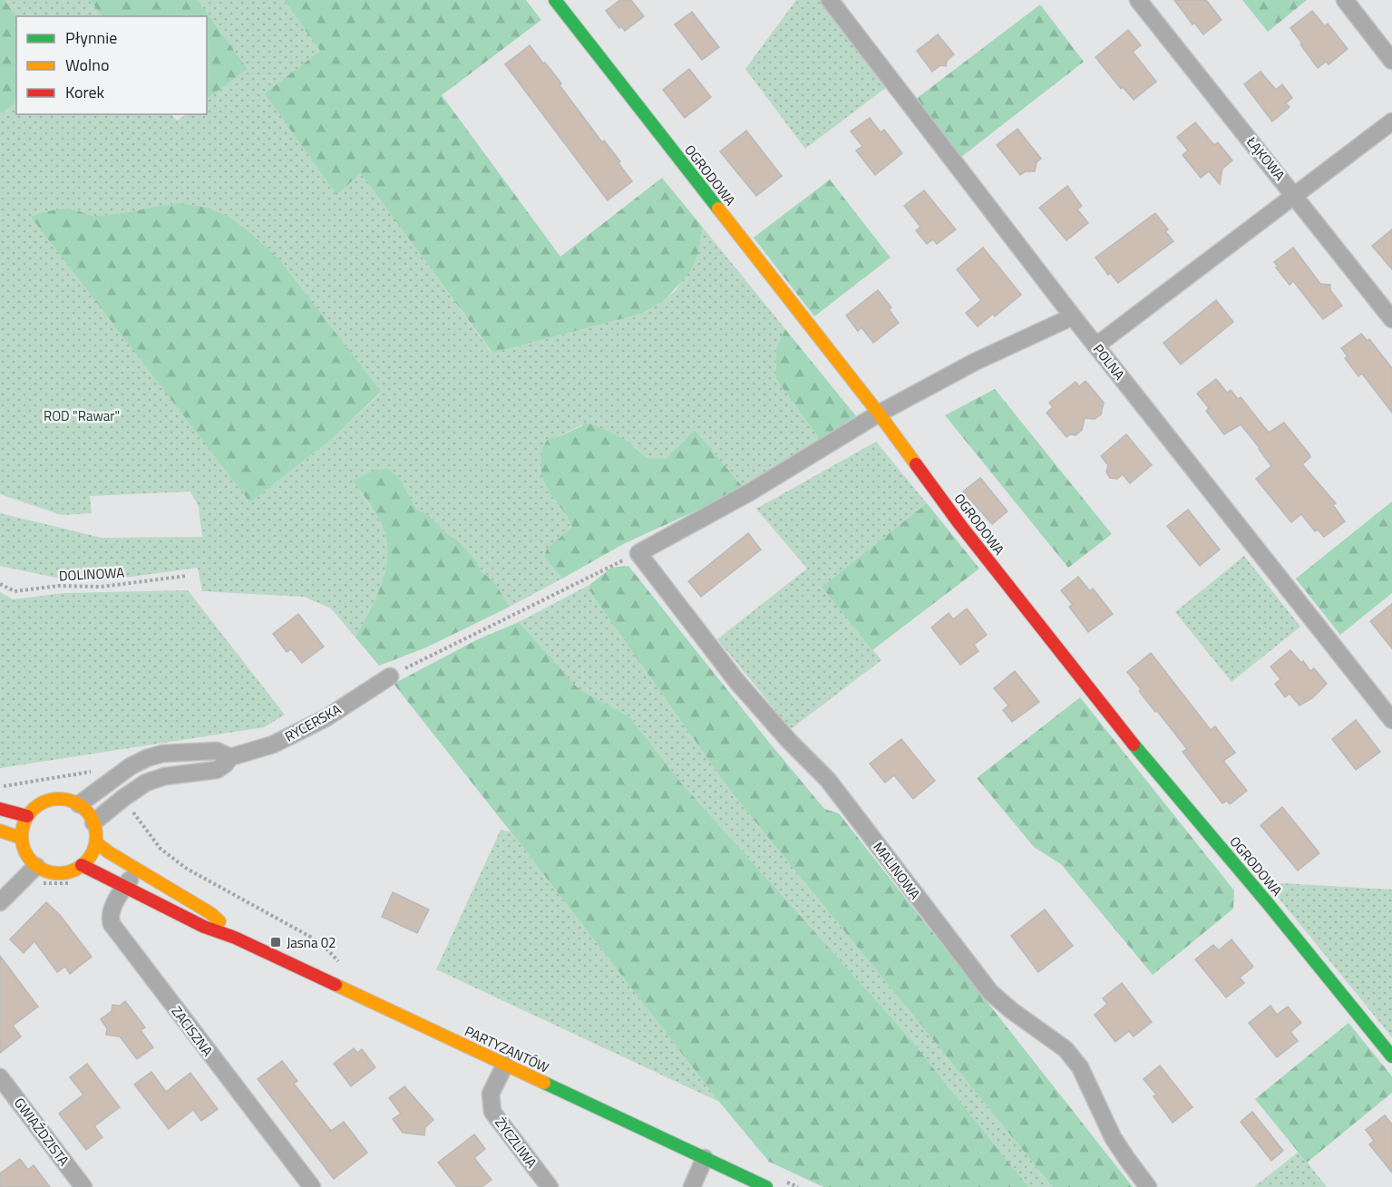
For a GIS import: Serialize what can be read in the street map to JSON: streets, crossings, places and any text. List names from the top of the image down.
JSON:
{
  "streets": {
    "street": [
      "ŁĄKOWA",
      "OGRODOWA",
      "POLNA",
      "RYCERSKA",
      "MALINOWA",
      "ZACISZNA",
      "PARTYZANTÓW",
      "GWIAŹDZISTA",
      "ŻYCZLIWA"
    ],
    "path": ["DOLINOWA"]
  },
  "crossings": [
    ["RYCERSKA", "PARTYZANTÓW"],
    ["ZACISZNA", "PARTYZANTÓW"],
    ["PARTYZANTÓW", "ŻYCZLIWA"]
  ],
  "parks": ["ROD \"Rawar\""],
  "places": {
    "transit": ["Jasna 02"]
  },
  "legend": ["Płynnie", "Wolno", "Korek"]
}
